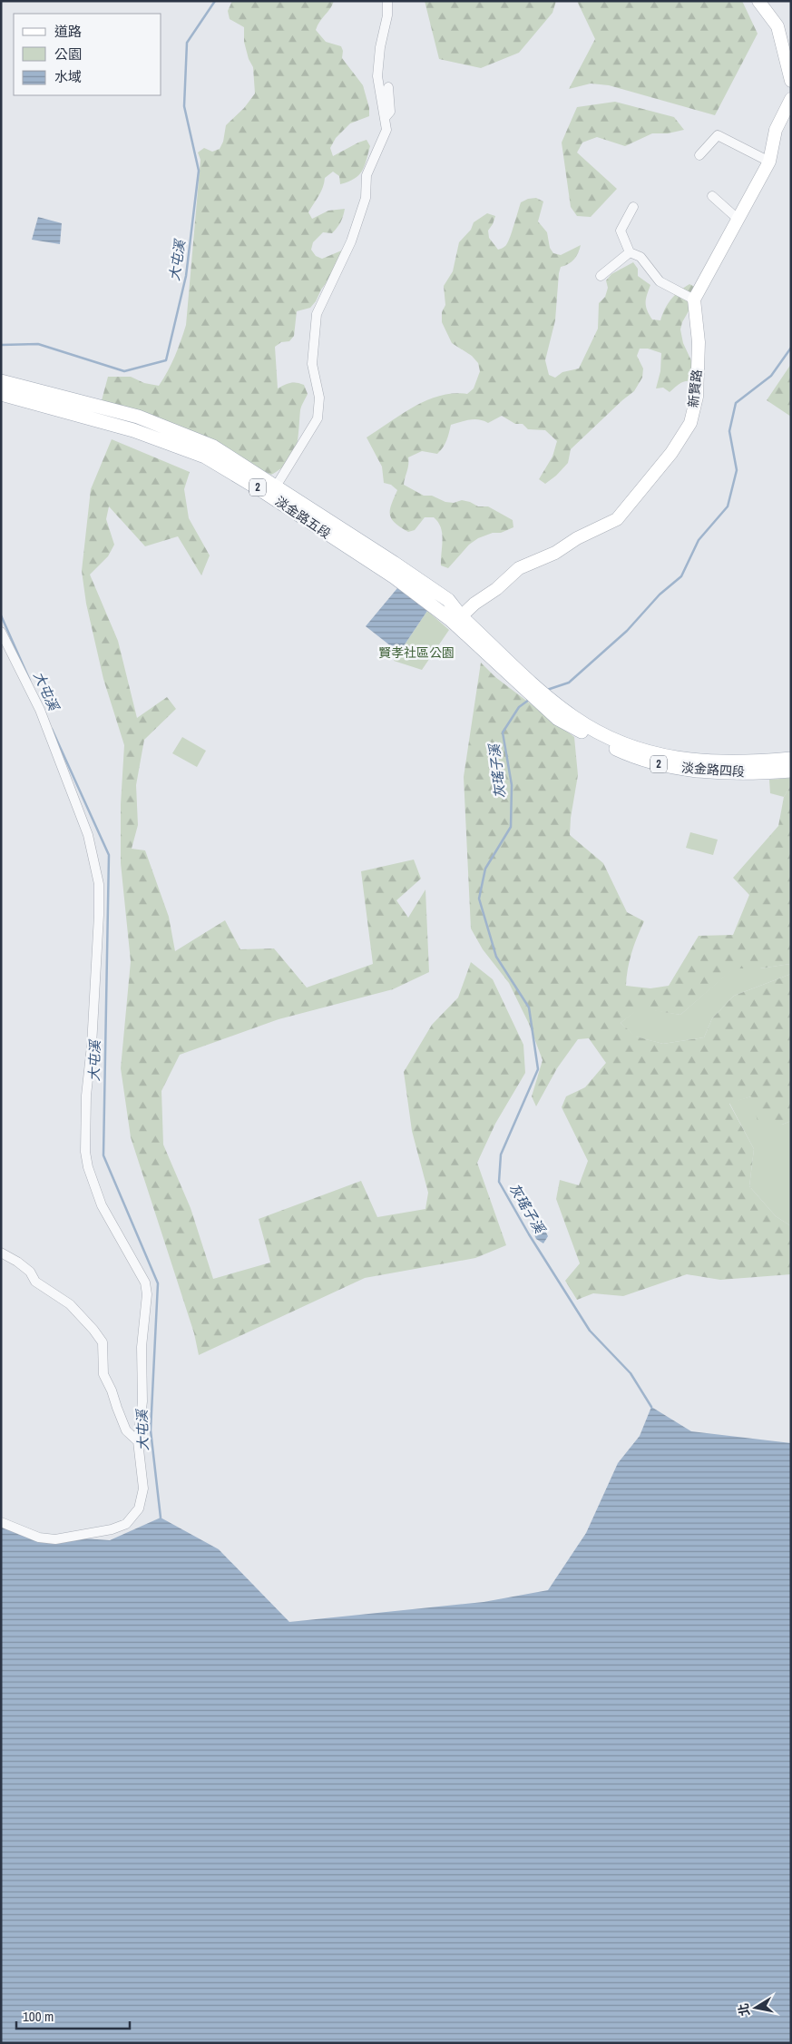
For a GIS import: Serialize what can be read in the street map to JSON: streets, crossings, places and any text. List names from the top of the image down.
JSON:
{
  "streets": {
    "main road": ["2", "淡金路五段", "淡金路四段"],
    "street": ["新賢路"]
  },
  "crossings": [
    ["新賢路", "2"],
    ["新賢路", "淡金路五段"],
    ["2", "淡金路五段"],
    ["2", "淡金路四段"]
  ],
  "water": ["大屯溪", "灰瑤子溪"],
  "parks": ["賢孝社區公園"],
  "legend": ["道路", "公園", "水域"],
  "scale_bar": "100 m",
  "north": "left"
}
